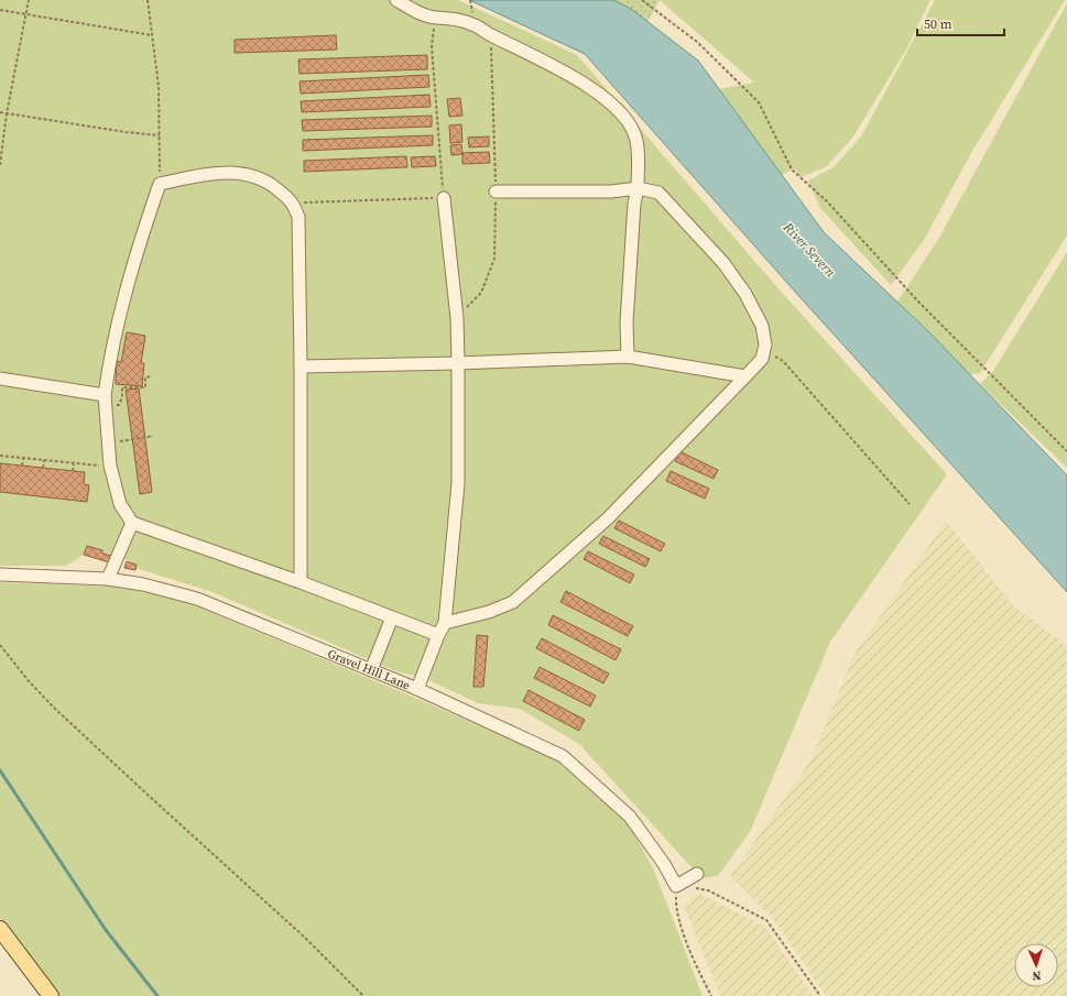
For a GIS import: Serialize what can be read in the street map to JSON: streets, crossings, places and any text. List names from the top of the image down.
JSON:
{
  "streets": {
    "street": ["Gravel Hill Lane"]
  },
  "water": ["River Severn"],
  "scale_bar": "50 m",
  "north": "bottom"
}
